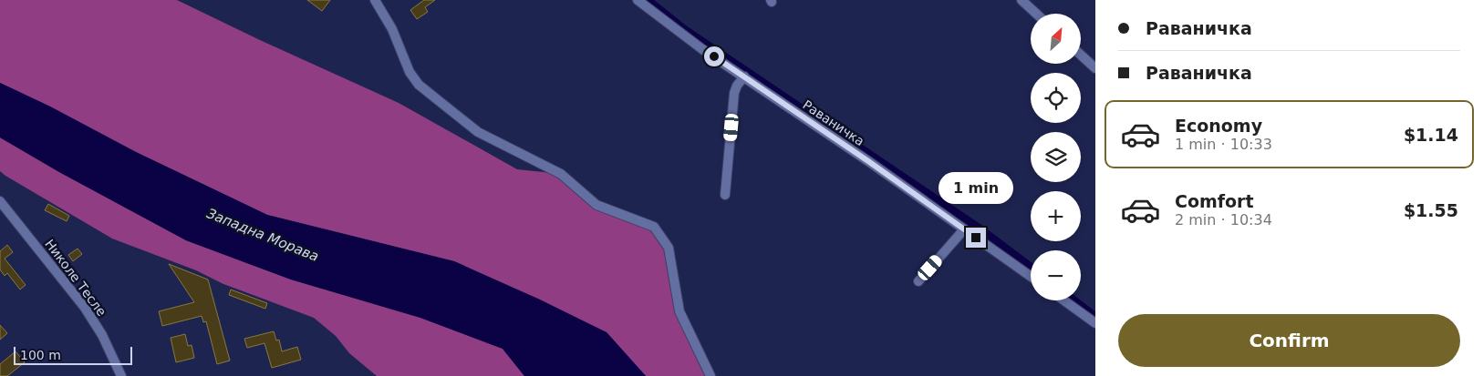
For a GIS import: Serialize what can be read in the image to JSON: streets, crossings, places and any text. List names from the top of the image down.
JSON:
{
  "streets": {
    "street": ["Раваничка", "Николе Тесле"]
  },
  "water": ["Западна Морава"],
  "scale_bar": "100 m",
  "north": "top right",
  "page": {
    "banner": ["Раваничка", "Раваничка"],
    "map_buttons": ["+", "−"],
    "list": [
      {
        "name": "Economy",
        "note": "1 min · 10:33",
        "value": "$1.14"
      },
      {
        "name": "Comfort",
        "note": "2 min · 10:34",
        "value": "$1.55"
      }
    ],
    "bubble": "1 min",
    "buttons": "Confirm",
    "scale": "100 m"
  }
}
